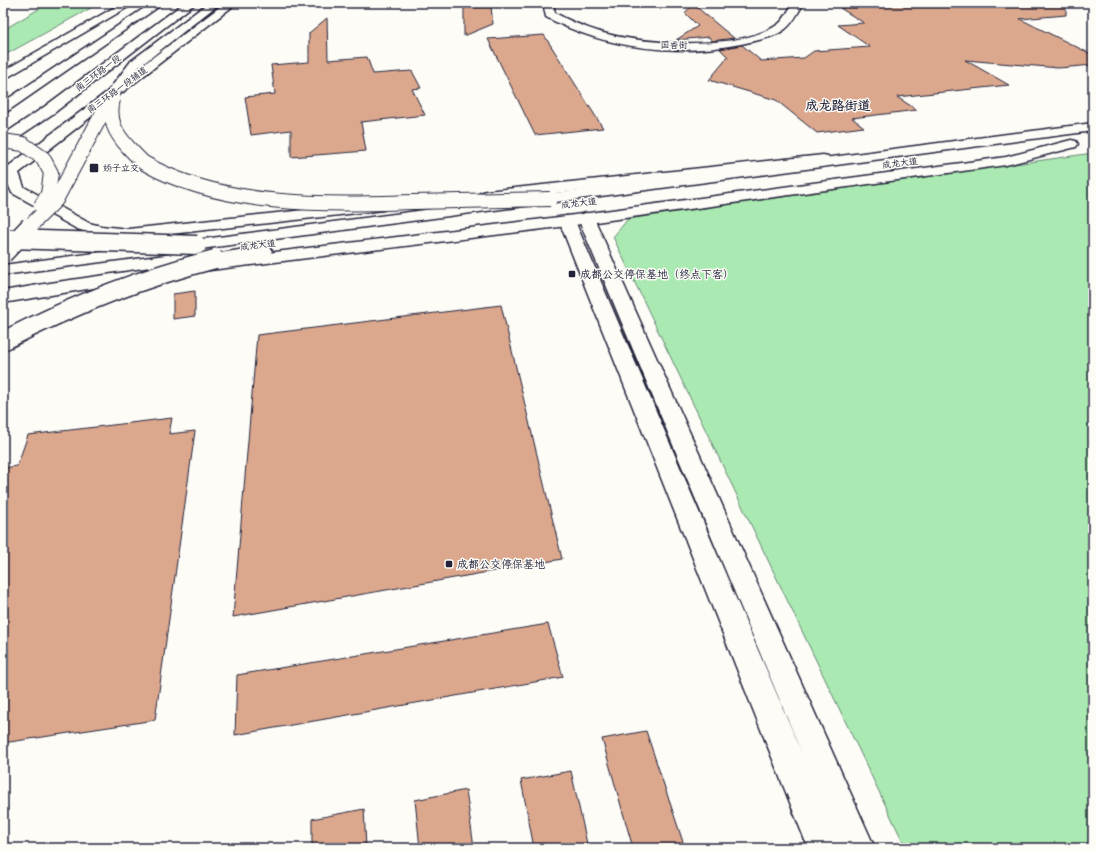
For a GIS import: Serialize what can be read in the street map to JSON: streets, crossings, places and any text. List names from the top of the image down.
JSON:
{
  "streets": {
    "main road": [
      "国香街",
      "南三环路一段",
      "南三环路一段辅道",
      "成龙大道"
    ]
  },
  "districts": ["成龙路街道"],
  "places": {
    "transit": ["娇子立交", "成都公交停保基地（终点下客）", "成都公交停保基地"]
  }
}
